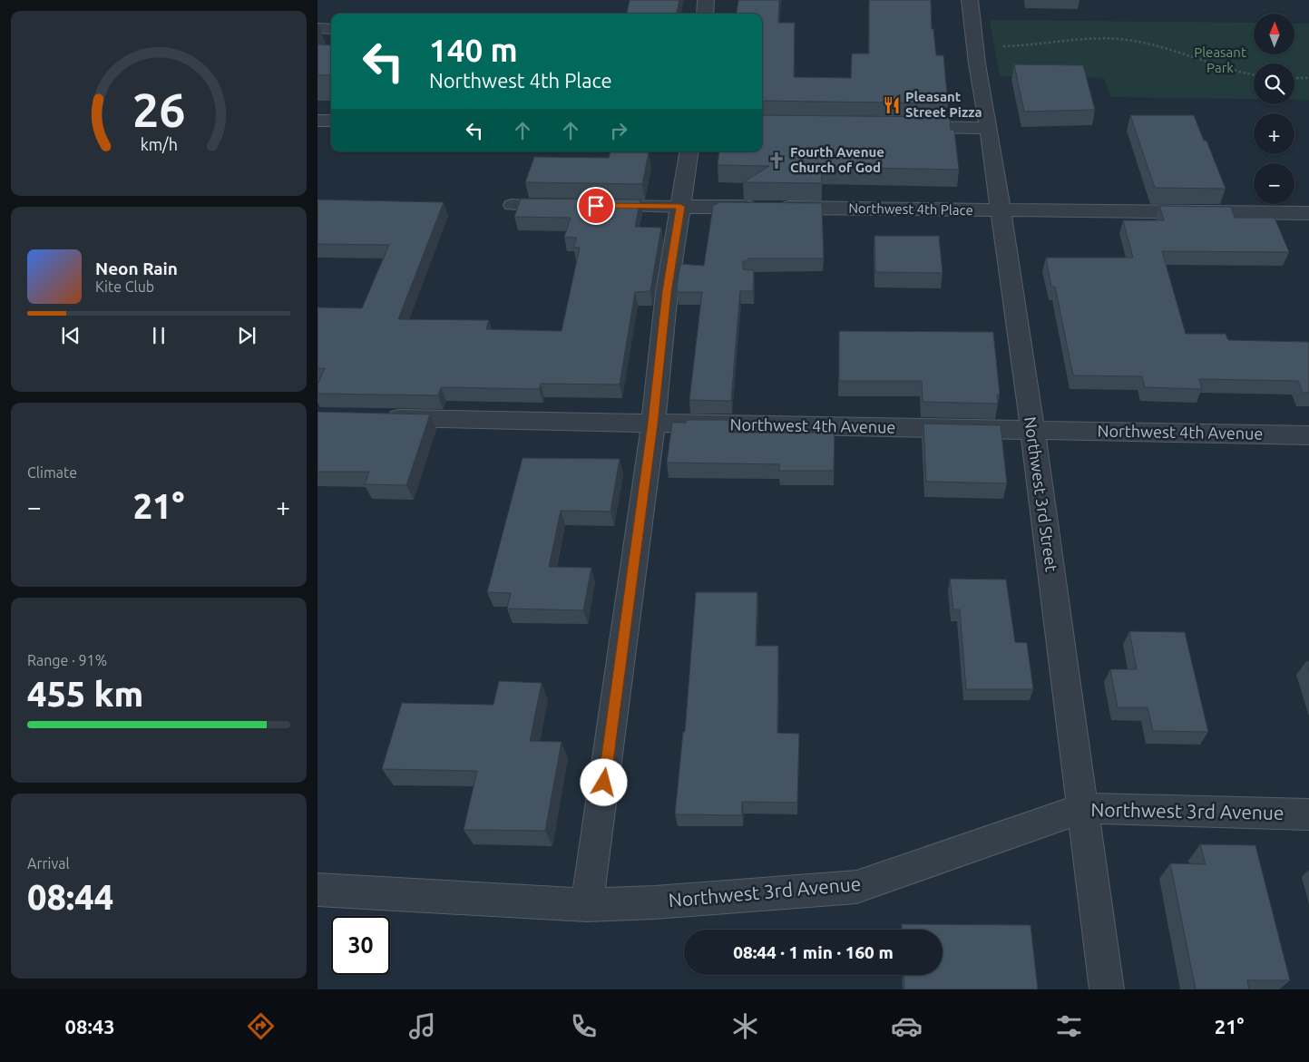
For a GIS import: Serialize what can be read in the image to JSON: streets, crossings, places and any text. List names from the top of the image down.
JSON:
{
  "streets": {
    "street": [
      "Northwest 4th Place",
      "Northwest 4th Avenue",
      "Northwest 3rd Street",
      "Northwest 3rd Avenue"
    ]
  },
  "crossings": [
    ["Northwest 4th Place", "Northwest 3rd Street"],
    ["Northwest 4th Avenue", "Northwest 3rd Street"],
    ["Northwest 3rd Street", "Northwest 3rd Avenue"]
  ],
  "parks": ["Pleasant Park"],
  "places": {
    "restaurant": ["Pleasant Street Pizza"],
    "church": ["Fourth Avenue Church of God"]
  },
  "north": "top",
  "page": {
    "map_buttons": ["+", "−"],
    "turn": ["140 m", "Northwest 4th Place"],
    "song": ["Neon Rain", "Kite Club"],
    "tile": [
      "Climate",
      ["Range · 91%", "455 km"],
      ["Arrival", "08:44"]
    ],
    "heat": ["−", "21°", "+"],
    "limit": "30",
    "trip": "08:44 · 1 min · 160 m",
    "tabs": ["08:43", "21°"],
    "gauge": ["26", "km/h"]
  }
}
